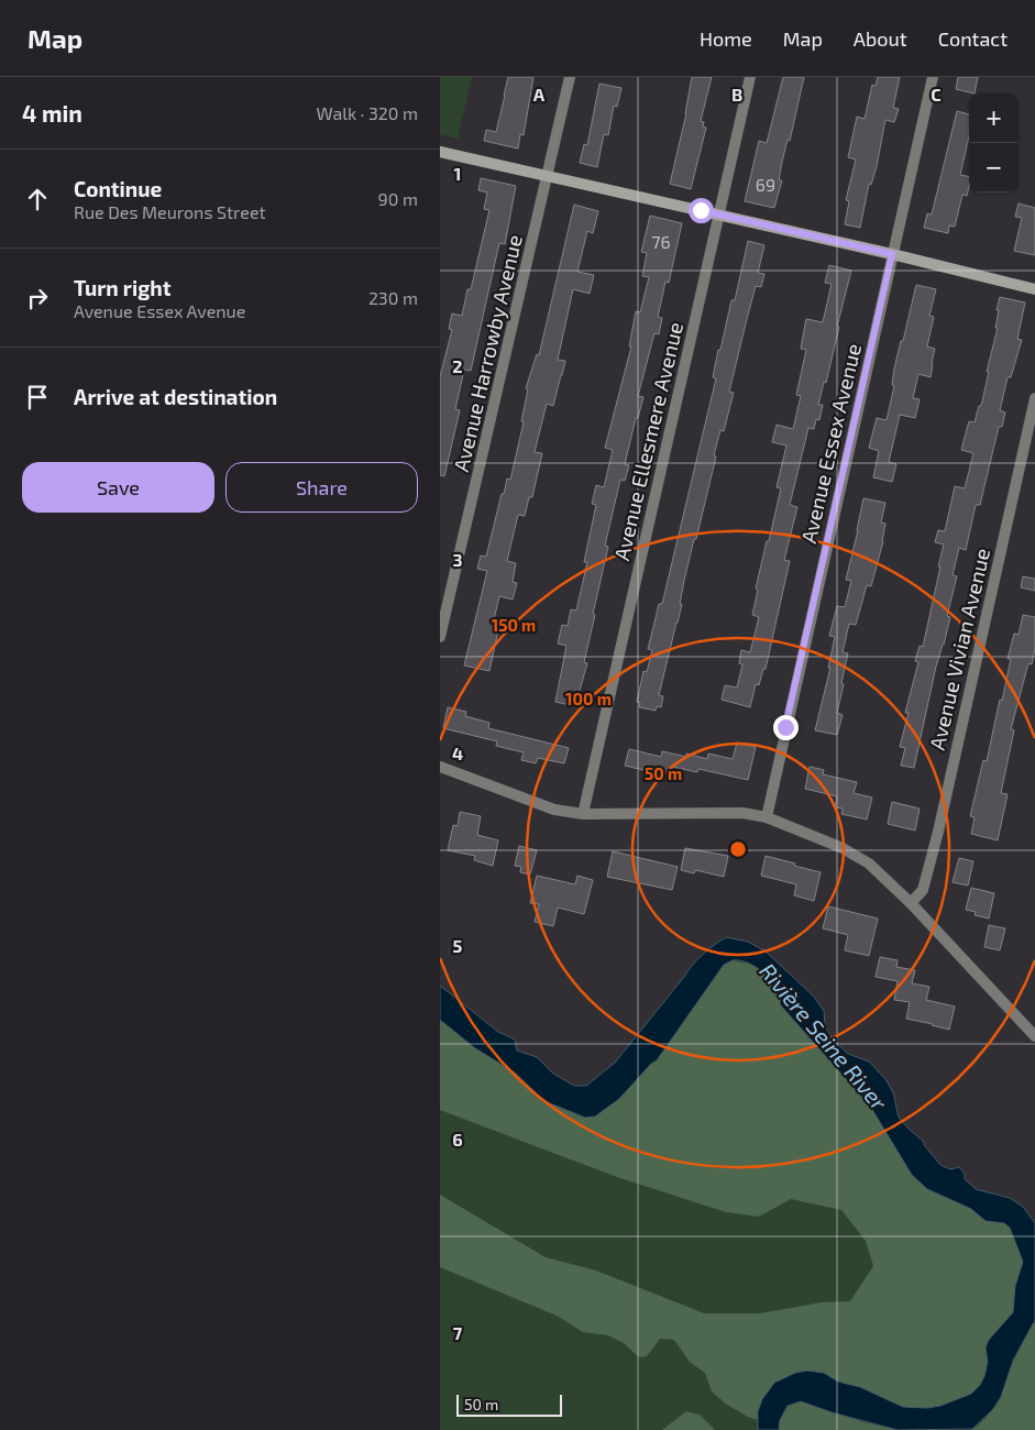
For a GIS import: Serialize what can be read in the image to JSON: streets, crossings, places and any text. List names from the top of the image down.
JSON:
{
  "streets": {
    "street": [
      "Avenue Harrowby Avenue",
      "Avenue Ellesmere Avenue",
      "Avenue Essex Avenue",
      "Avenue Vivian Avenue"
    ]
  },
  "water": ["Rivière Seine River"],
  "house_numbers": ["69", "76"],
  "scale_bar": "50 m",
  "page": {
    "header": "Map",
    "nav": [
      "Home",
      "Map",
      "About",
      "Contact"
    ],
    "heading": ["4 min", "Walk · 320 m"],
    "map_buttons": ["+", "−"],
    "list": [
      ["Continue", "Rue Des Meurons Street", "90 m"],
      ["Turn right", "Avenue Essex Avenue", "230 m"],
      "Arrive at destination"
    ],
    "buttons": ["Save", "Share"],
    "scale": "50 m"
  },
  "grid": {
    "columns": ["A", "B", "C"],
    "rows": [
      "1",
      "2",
      "3",
      "4",
      "5",
      "6",
      "7"
    ]
  },
  "rings": ["150 m", "100 m", "50 m"]
}
